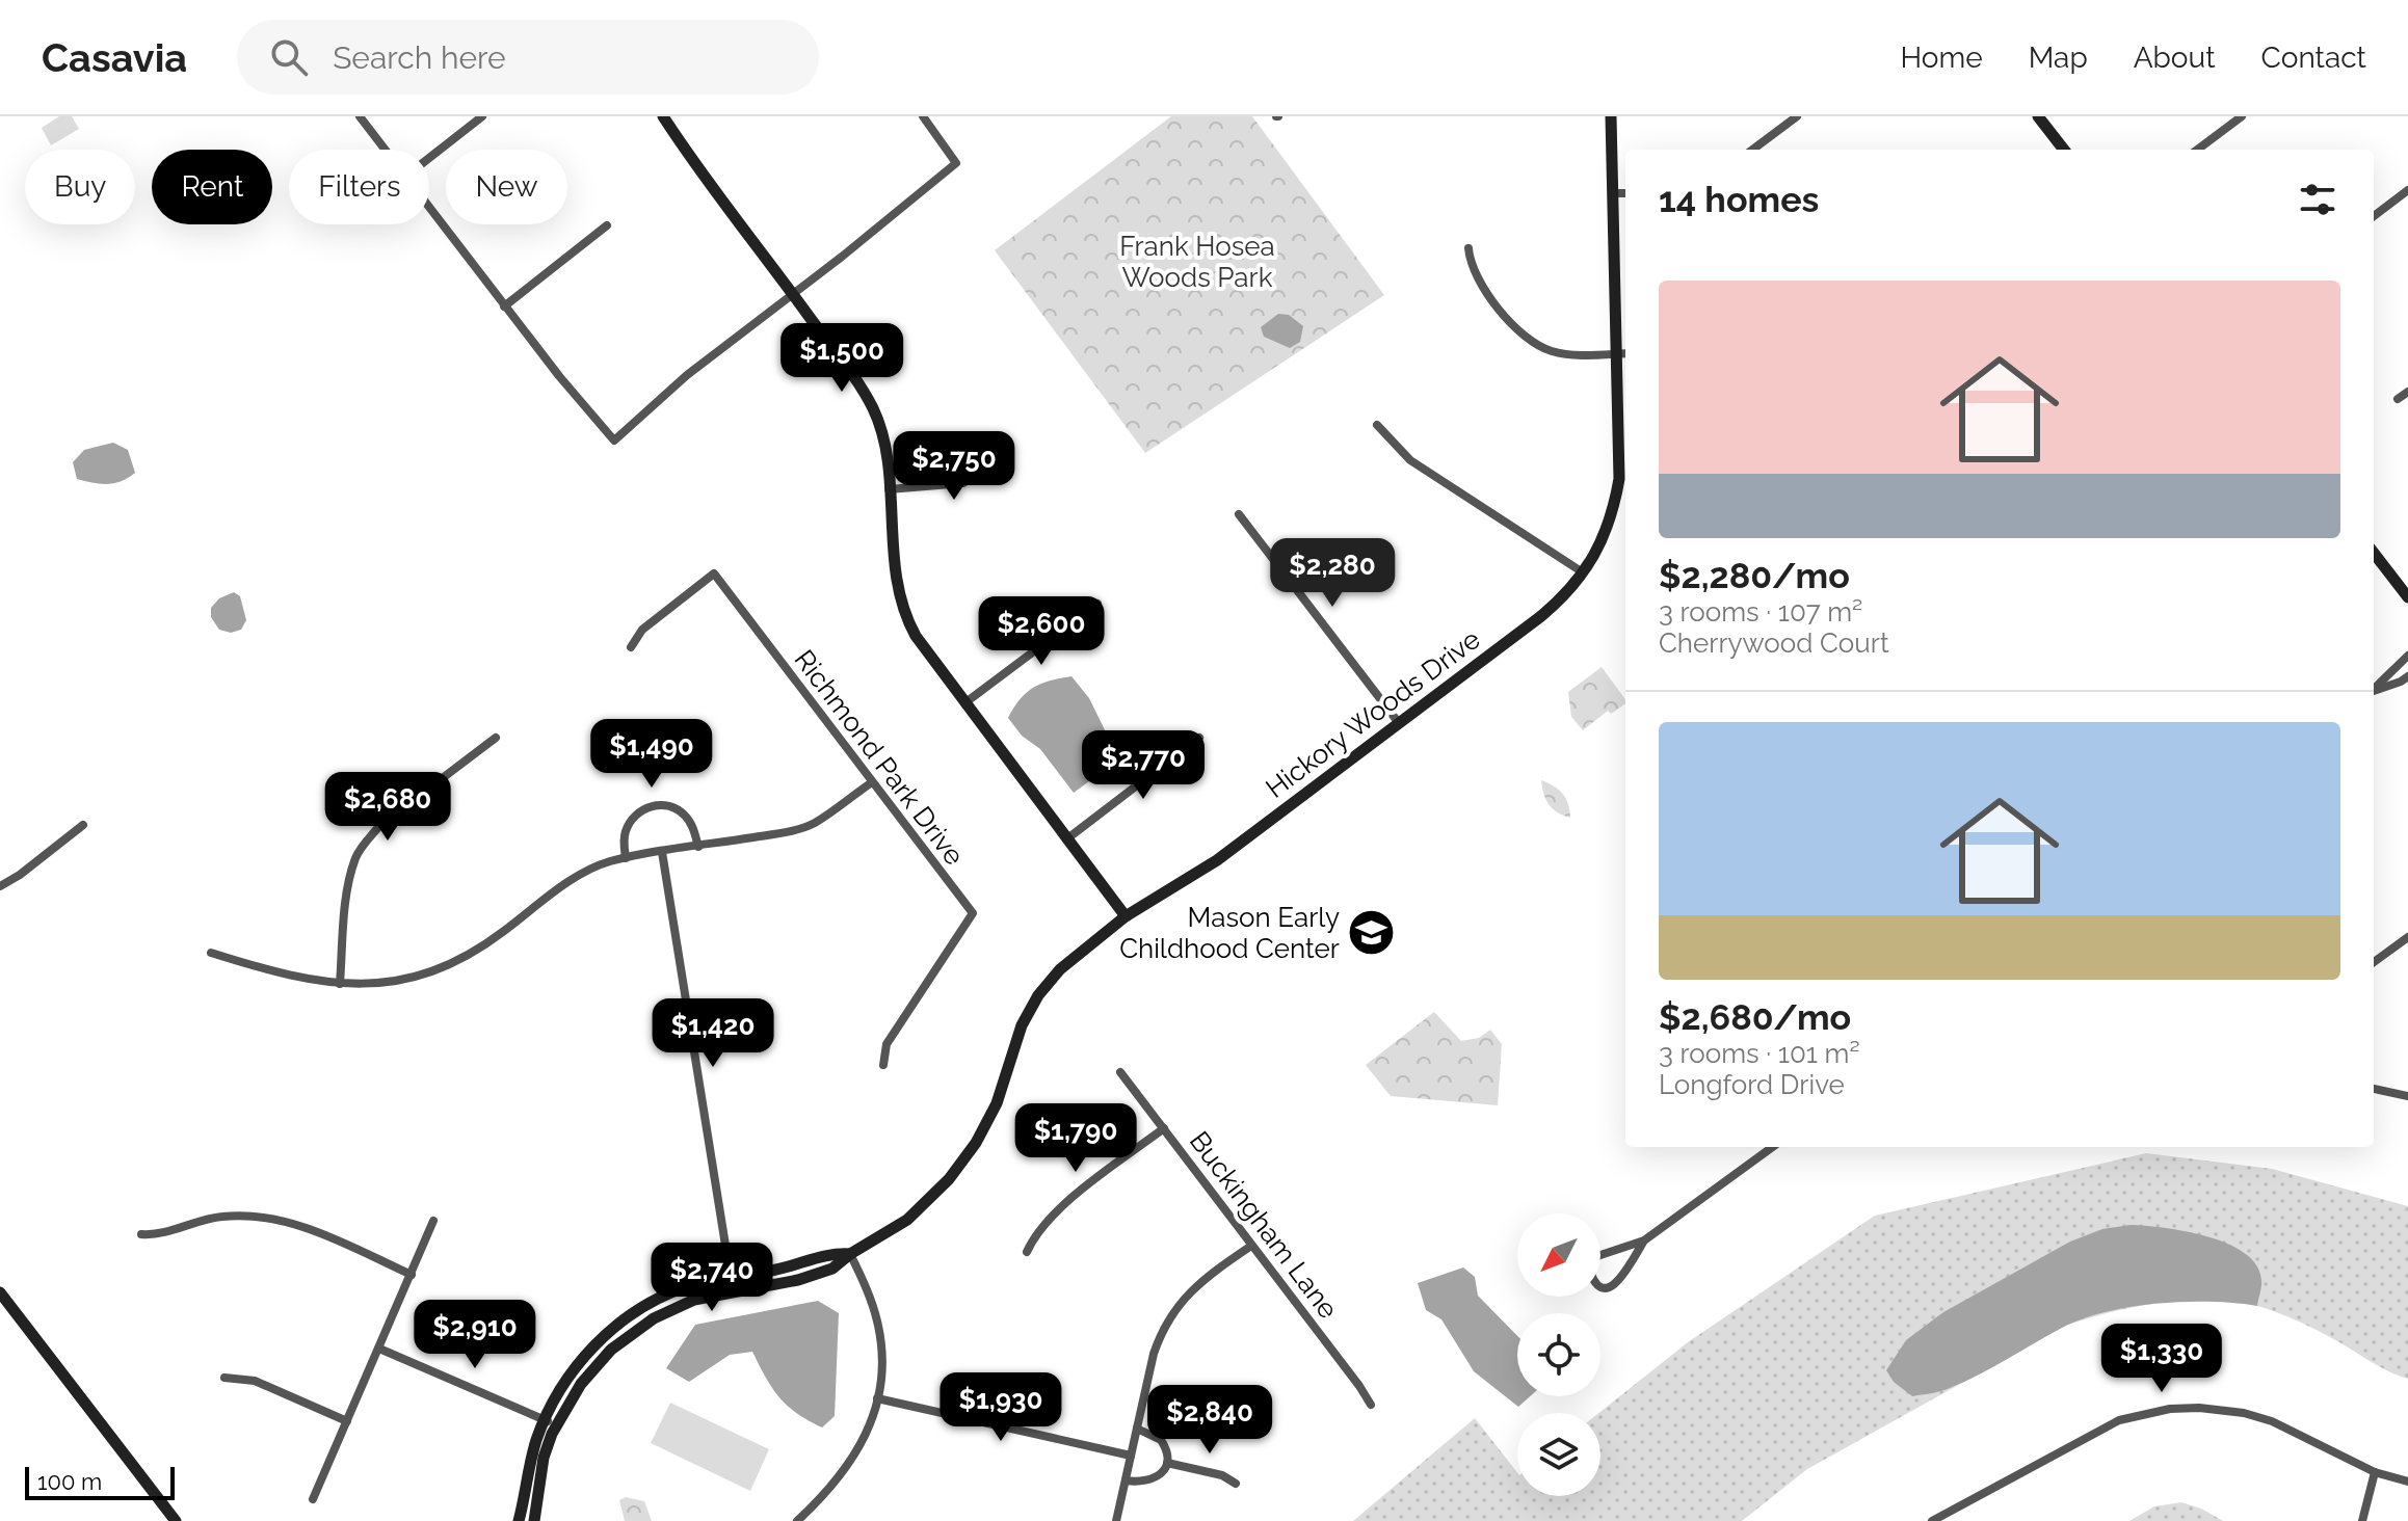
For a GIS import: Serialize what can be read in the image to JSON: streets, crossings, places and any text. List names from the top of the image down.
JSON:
{
  "streets": {
    "street": ["Hickory Woods Drive", "Richmond Park Drive", "Buckingham Lane"]
  },
  "parks": ["Frank Hosea Woods Park"],
  "places": {
    "school or university": ["Mason Early Childhood Center"]
  },
  "scale_bar": "100 m",
  "north": "bottom left",
  "page": {
    "header": "Casavia",
    "search": "Search here",
    "nav": [
      "Home",
      "Map",
      "About",
      "Contact"
    ],
    "chip": [
      "Buy",
      "Rent",
      "Filters",
      "New"
    ],
    "heading": "14 homes",
    "list": [
      {
        "name": "$2,280/mo",
        "note": "3 rooms · 107 m² · Cherrywood Court"
      },
      {
        "name": "$2,680/mo",
        "note": "3 rooms · 101 m² · Longford Drive"
      }
    ],
    "price": [
      "$1,500",
      "$2,750",
      "$2,280",
      "$2,600",
      "$1,490",
      "$2,770",
      "$2,680",
      "$1,420",
      "$1,790",
      "$2,740",
      "$2,910",
      "$1,330",
      "$1,930",
      "$2,840"
    ],
    "scale": "100 m"
  }
}
